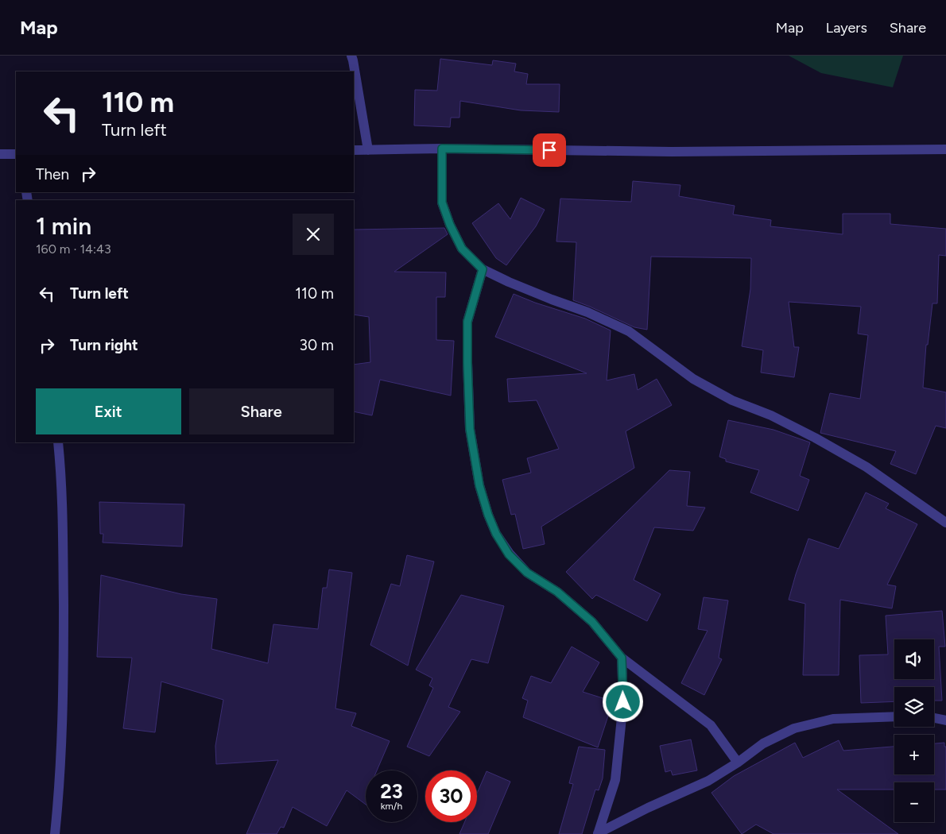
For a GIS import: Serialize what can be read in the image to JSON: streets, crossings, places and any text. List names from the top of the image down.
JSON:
{
  "page": {
    "header": "Map",
    "nav": ["Map", "Layers", "Share"],
    "turn": ["110 m", "Turn left"],
    "then": "Then",
    "heading": ["1 min", "160 m · 14:43"],
    "list": [
      {
        "name": "Turn left",
        "value": "110 m"
      },
      {
        "name": "Turn right",
        "value": "30 m"
      }
    ],
    "buttons": ["Exit", "Share"],
    "map_buttons": ["+", "−"],
    "speed": "23 km/h",
    "limit": "30"
  }
}
